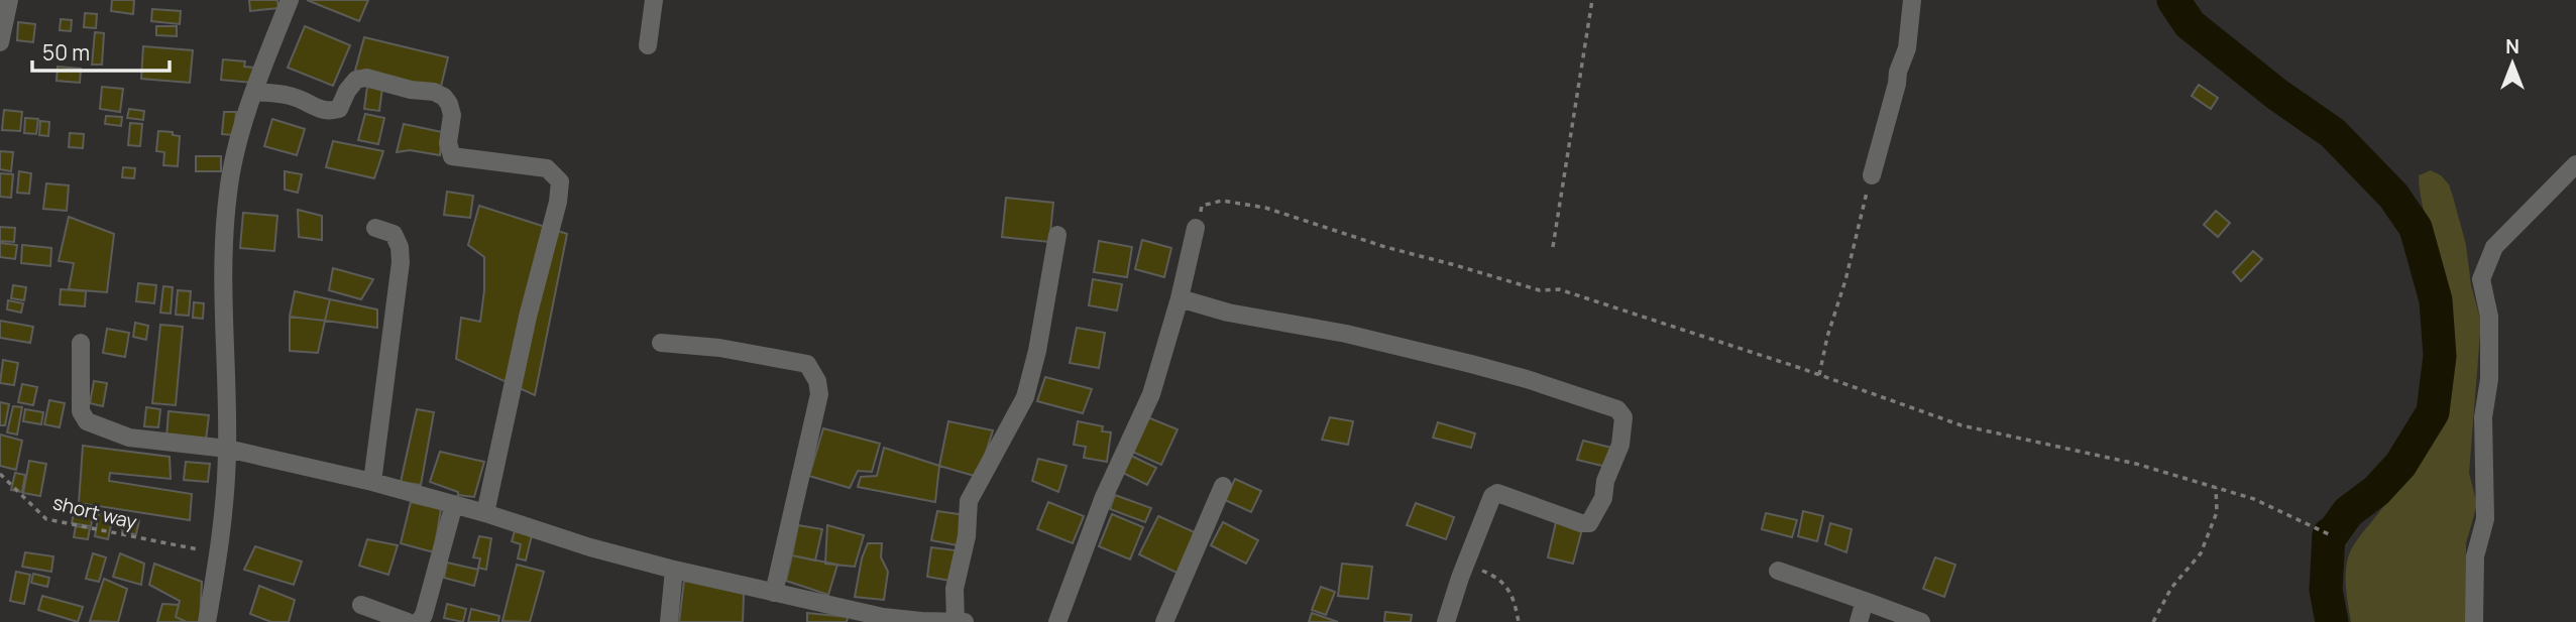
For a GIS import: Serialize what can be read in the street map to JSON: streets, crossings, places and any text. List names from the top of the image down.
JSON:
{
  "streets": {
    "path": ["short way"]
  },
  "scale_bar": "50 m",
  "north": "top"
}
